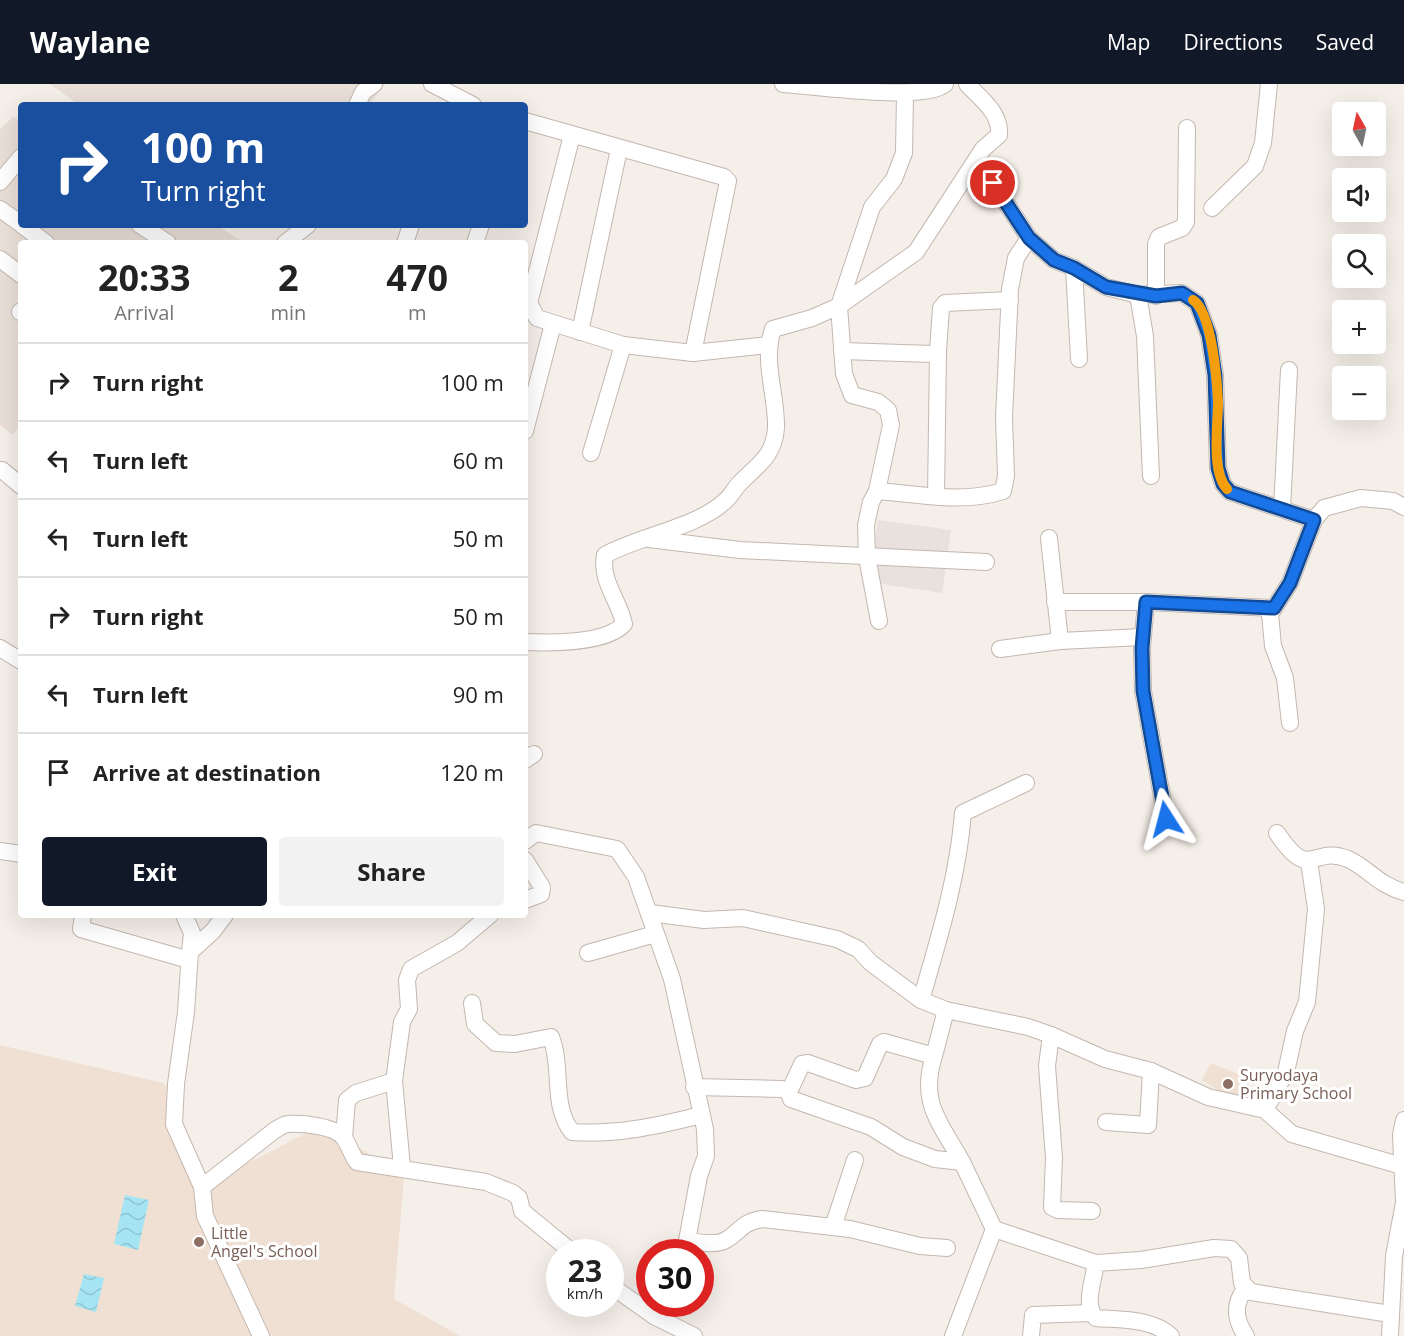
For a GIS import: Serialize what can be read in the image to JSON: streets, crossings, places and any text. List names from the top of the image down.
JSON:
{
  "places": ["Suryodaya Primary School", "Little Angel's School"],
  "north": "top",
  "page": {
    "header": "Waylane",
    "nav": ["Map", "Directions", "Saved"],
    "map_buttons": ["+", "−"],
    "turn": ["100 m", "Turn right"],
    "eta": [
      "20:33",
      "Arrival",
      "2",
      "min",
      "470",
      "m"
    ],
    "list": [
      {
        "name": "Turn right",
        "value": "100 m"
      },
      {
        "name": "Turn left",
        "value": "60 m"
      },
      {
        "name": "Turn left",
        "value": "50 m"
      },
      {
        "name": "Turn right",
        "value": "50 m"
      },
      {
        "name": "Turn left",
        "value": "90 m"
      },
      {
        "name": "Arrive at destination",
        "value": "120 m"
      }
    ],
    "buttons": ["Exit", "Share"],
    "speed": "23 km/h",
    "limit": "30"
  }
}
